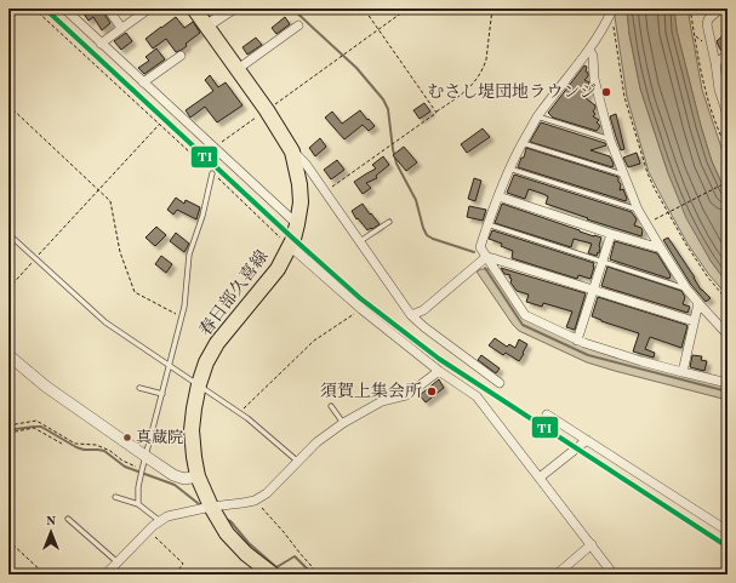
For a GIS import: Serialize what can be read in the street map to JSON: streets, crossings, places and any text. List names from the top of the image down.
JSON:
{
  "streets": {
    "main road": ["春日部久喜線"]
  },
  "places": ["むさし堤団地ラウンジ", "須賀上集会所", "真蔵院"],
  "lines": ["transit line TI"],
  "north": "top"
}
